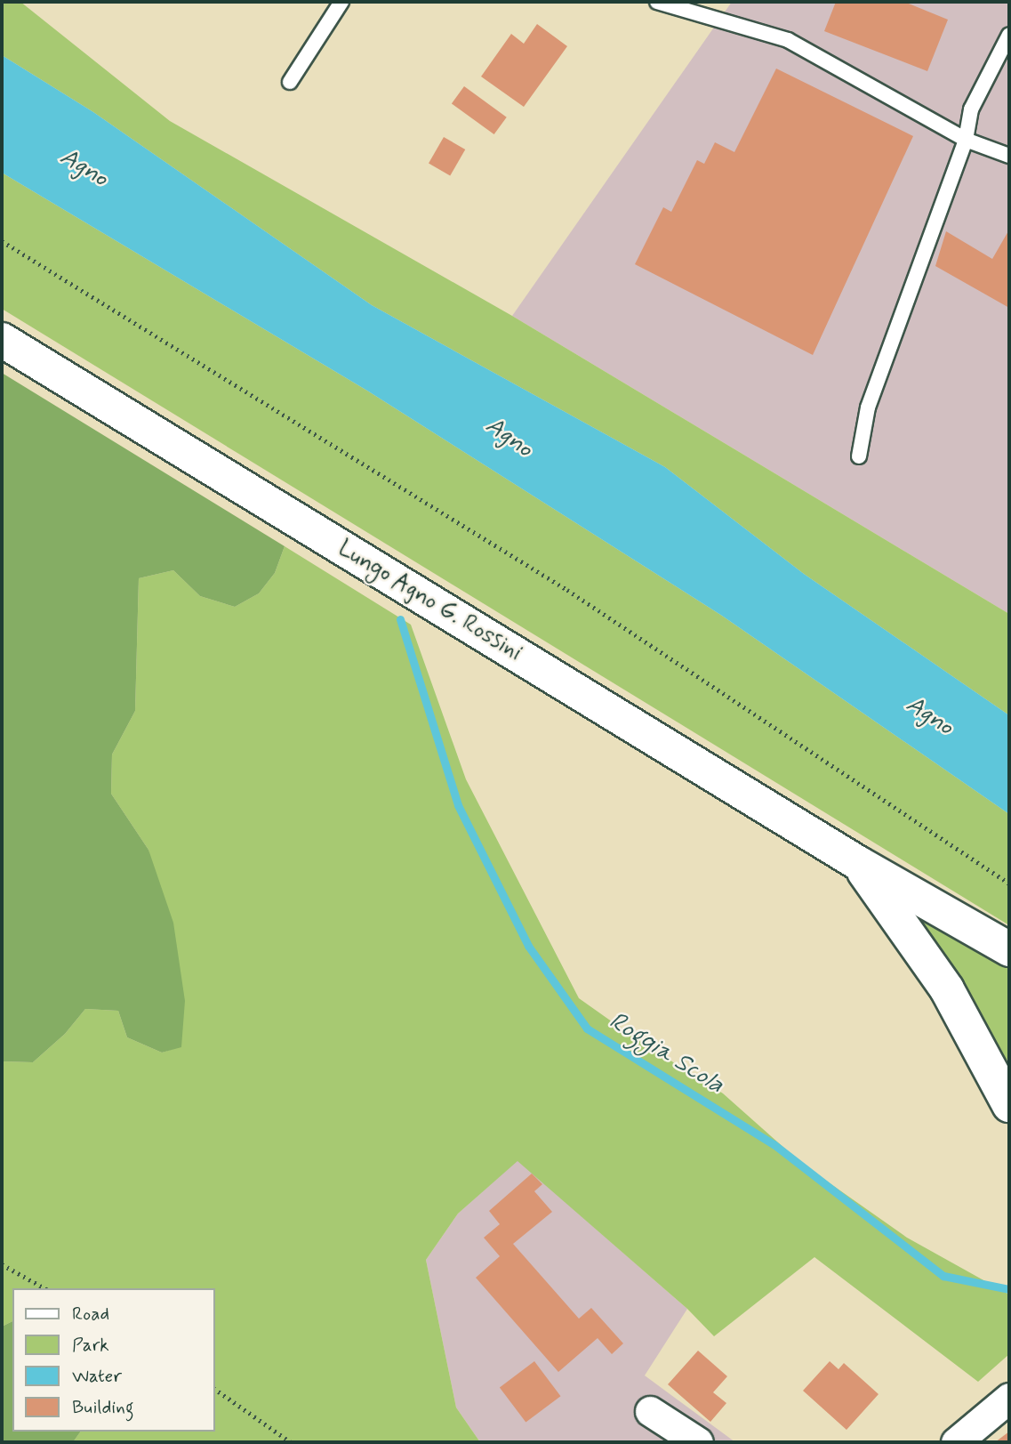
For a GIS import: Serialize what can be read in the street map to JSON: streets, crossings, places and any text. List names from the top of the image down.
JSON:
{
  "streets": {
    "main road": ["Lungo Agno G. Rossini"]
  },
  "water": ["Agno", "Roggia Scola"],
  "legend": [
    "Road",
    "Park",
    "Water",
    "Building"
  ]
}
